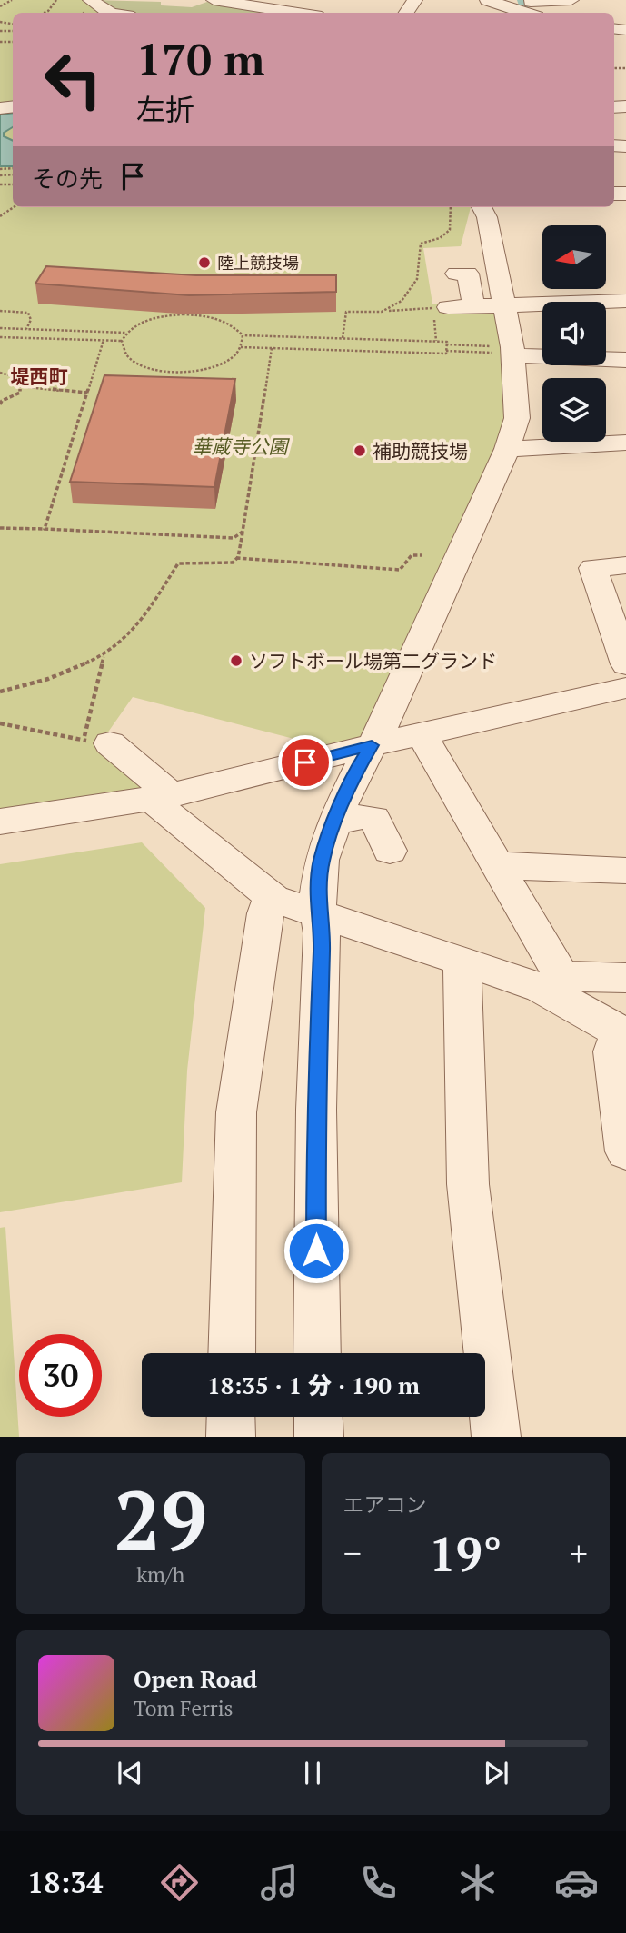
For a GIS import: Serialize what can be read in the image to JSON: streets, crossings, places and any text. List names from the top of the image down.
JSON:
{
  "districts": ["堤西町"],
  "parks": ["華蔵寺公園"],
  "places": ["陸上競技場", "補助競技場", "ソフトボール場第二グランド"],
  "north": "left",
  "page": {
    "turn": ["170 m", "左折"],
    "then": "その先",
    "limit": "30",
    "trip": "18:35 · 1 分 · 190 m",
    "tile": [
      ["29", "km/h"],
      "エアコン"
    ],
    "heat": ["−", "19°", "+"],
    "song": ["Open Road", "Tom Ferris"],
    "tabs": "18:34"
  }
}
